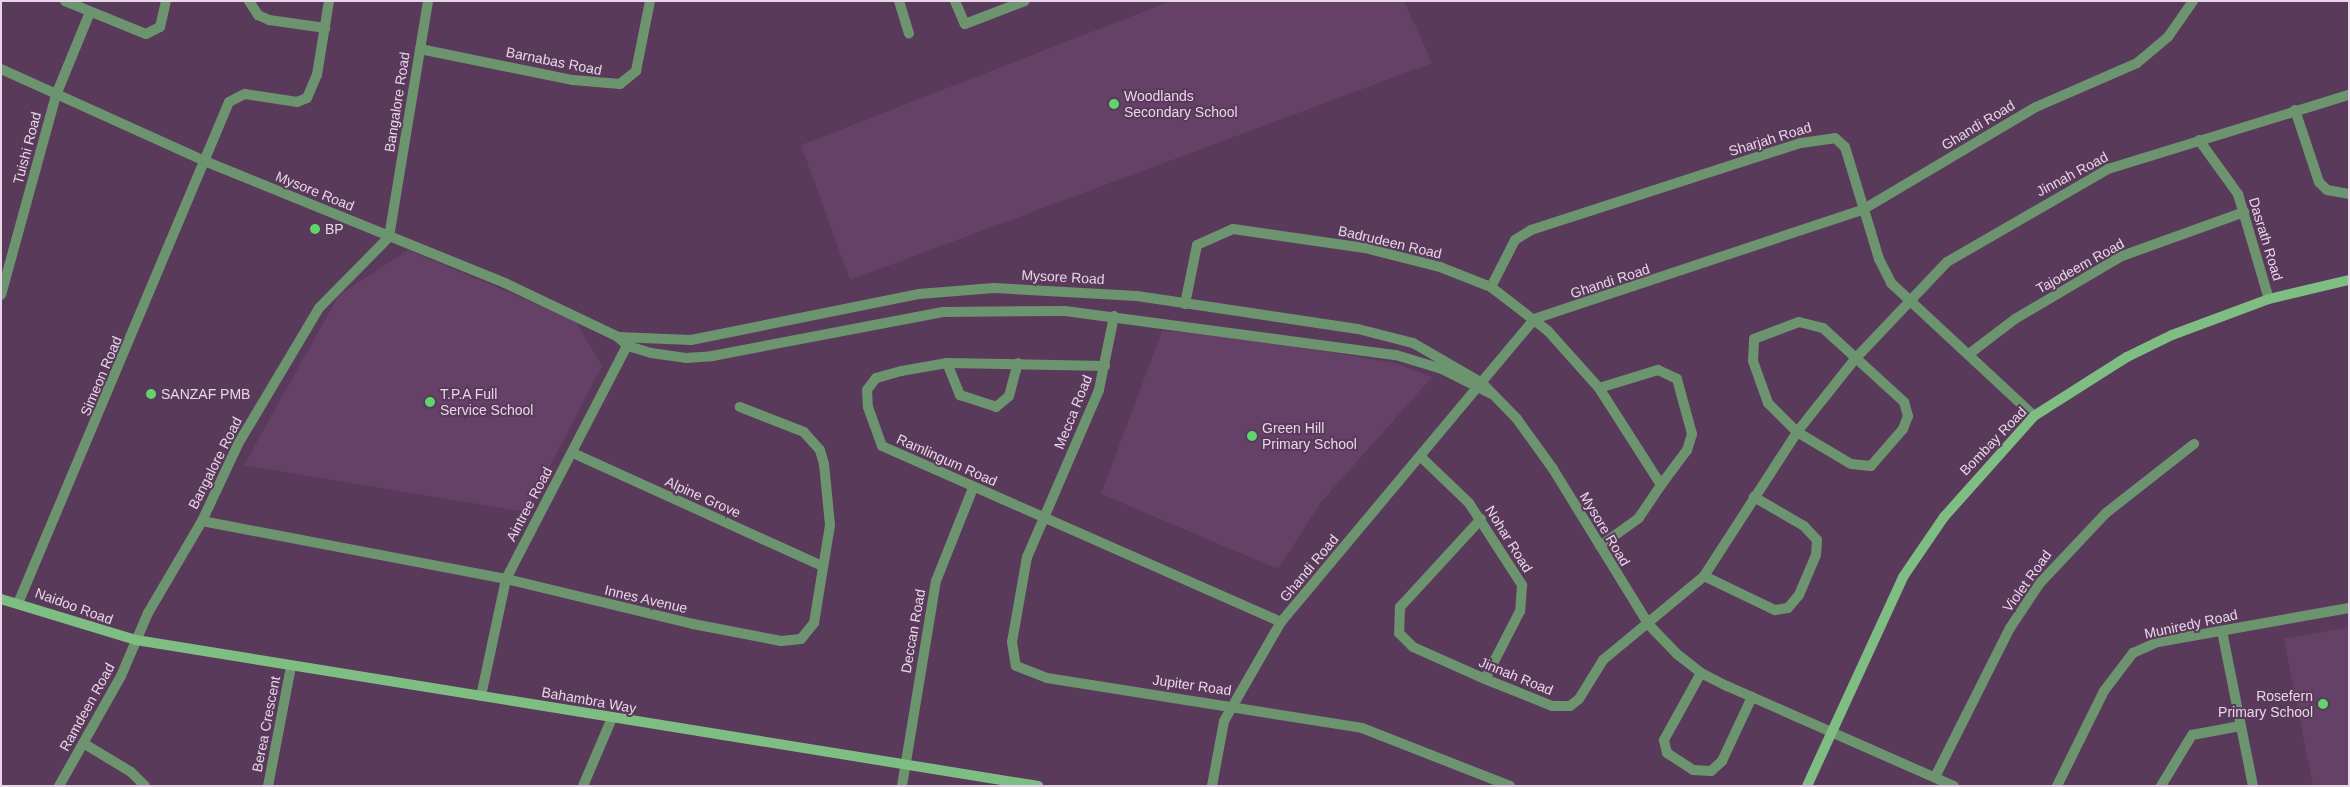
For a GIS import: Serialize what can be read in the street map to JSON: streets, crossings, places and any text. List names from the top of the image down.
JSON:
{
  "streets": {
    "street": [
      "Barnabas Road",
      "Bangalore Road",
      "Ghandi Road",
      "Sharjah Road",
      "Tuishi Road",
      "Jinnah Road",
      "Mysore Road",
      "Dasrath Road",
      "Badrudeen Road",
      "Tajodeem Road",
      "Simeon Road",
      "Mecca Road",
      "Bombay Road",
      "Ramlingum Road",
      "Alpine Grove",
      "Aintree Road",
      "Nohar Road",
      "Violet Road",
      "Innes Avenue",
      "Naidoo Road",
      "Muniredy Road",
      "Deccan Road",
      "Jupiter Road",
      "Bahambra Way",
      "Ramdeen Road",
      "Berea Crescent"
    ]
  },
  "crossings": [
    ["Barnabas Road", "Bangalore Road"],
    ["Bangalore Road", "Mysore Road"],
    ["Bangalore Road", "Innes Avenue"],
    ["Bangalore Road", "Naidoo Road"],
    ["Bangalore Road", "Bahambra Way"],
    ["Bangalore Road", "Ramdeen Road"],
    ["Ghandi Road", "Sharjah Road"],
    ["Ghandi Road", "Mysore Road"],
    ["Ghandi Road", "Badrudeen Road"],
    ["Ghandi Road", "Ramlingum Road"],
    ["Ghandi Road", "Nohar Road"],
    ["Ghandi Road", "Jupiter Road"],
    ["Sharjah Road", "Jinnah Road"],
    ["Sharjah Road", "Badrudeen Road"],
    ["Sharjah Road", "Tajodeem Road"],
    ["Sharjah Road", "Bombay Road"],
    ["Tuishi Road", "Mysore Road"],
    ["Jinnah Road", "Mysore Road"],
    ["Jinnah Road", "Dasrath Road"],
    ["Jinnah Road", "Nohar Road"],
    ["Mysore Road", "Badrudeen Road"],
    ["Mysore Road", "Simeon Road"],
    ["Mysore Road", "Mecca Road"],
    ["Mysore Road", "Bombay Road"],
    ["Mysore Road", "Aintree Road"],
    ["Mysore Road", "Violet Road"],
    ["Dasrath Road", "Tajodeem Road"],
    ["Dasrath Road", "Bombay Road"],
    ["Simeon Road", "Naidoo Road"],
    ["Mecca Road", "Ramlingum Road"],
    ["Mecca Road", "Jupiter Road"],
    ["Ramlingum Road", "Deccan Road"],
    ["Ramlingum Road", "Jupiter Road"],
    ["Alpine Grove", "Aintree Road"],
    ["Alpine Grove", "Innes Avenue"],
    ["Aintree Road", "Innes Avenue"],
    ["Aintree Road", "Bahambra Way"],
    ["Naidoo Road", "Bahambra Way"],
    ["Naidoo Road", "Ramdeen Road"],
    ["Deccan Road", "Bahambra Way"],
    ["Bahambra Way", "Ramdeen Road"],
    ["Bahambra Way", "Berea Crescent"]
  ],
  "places": [
    "Woodlands Secondary School",
    "BP",
    "SANZAF PMB",
    "T.P.A Full Service School",
    "Green Hill Primary School",
    "Rosefern Primary School"
  ]
}
